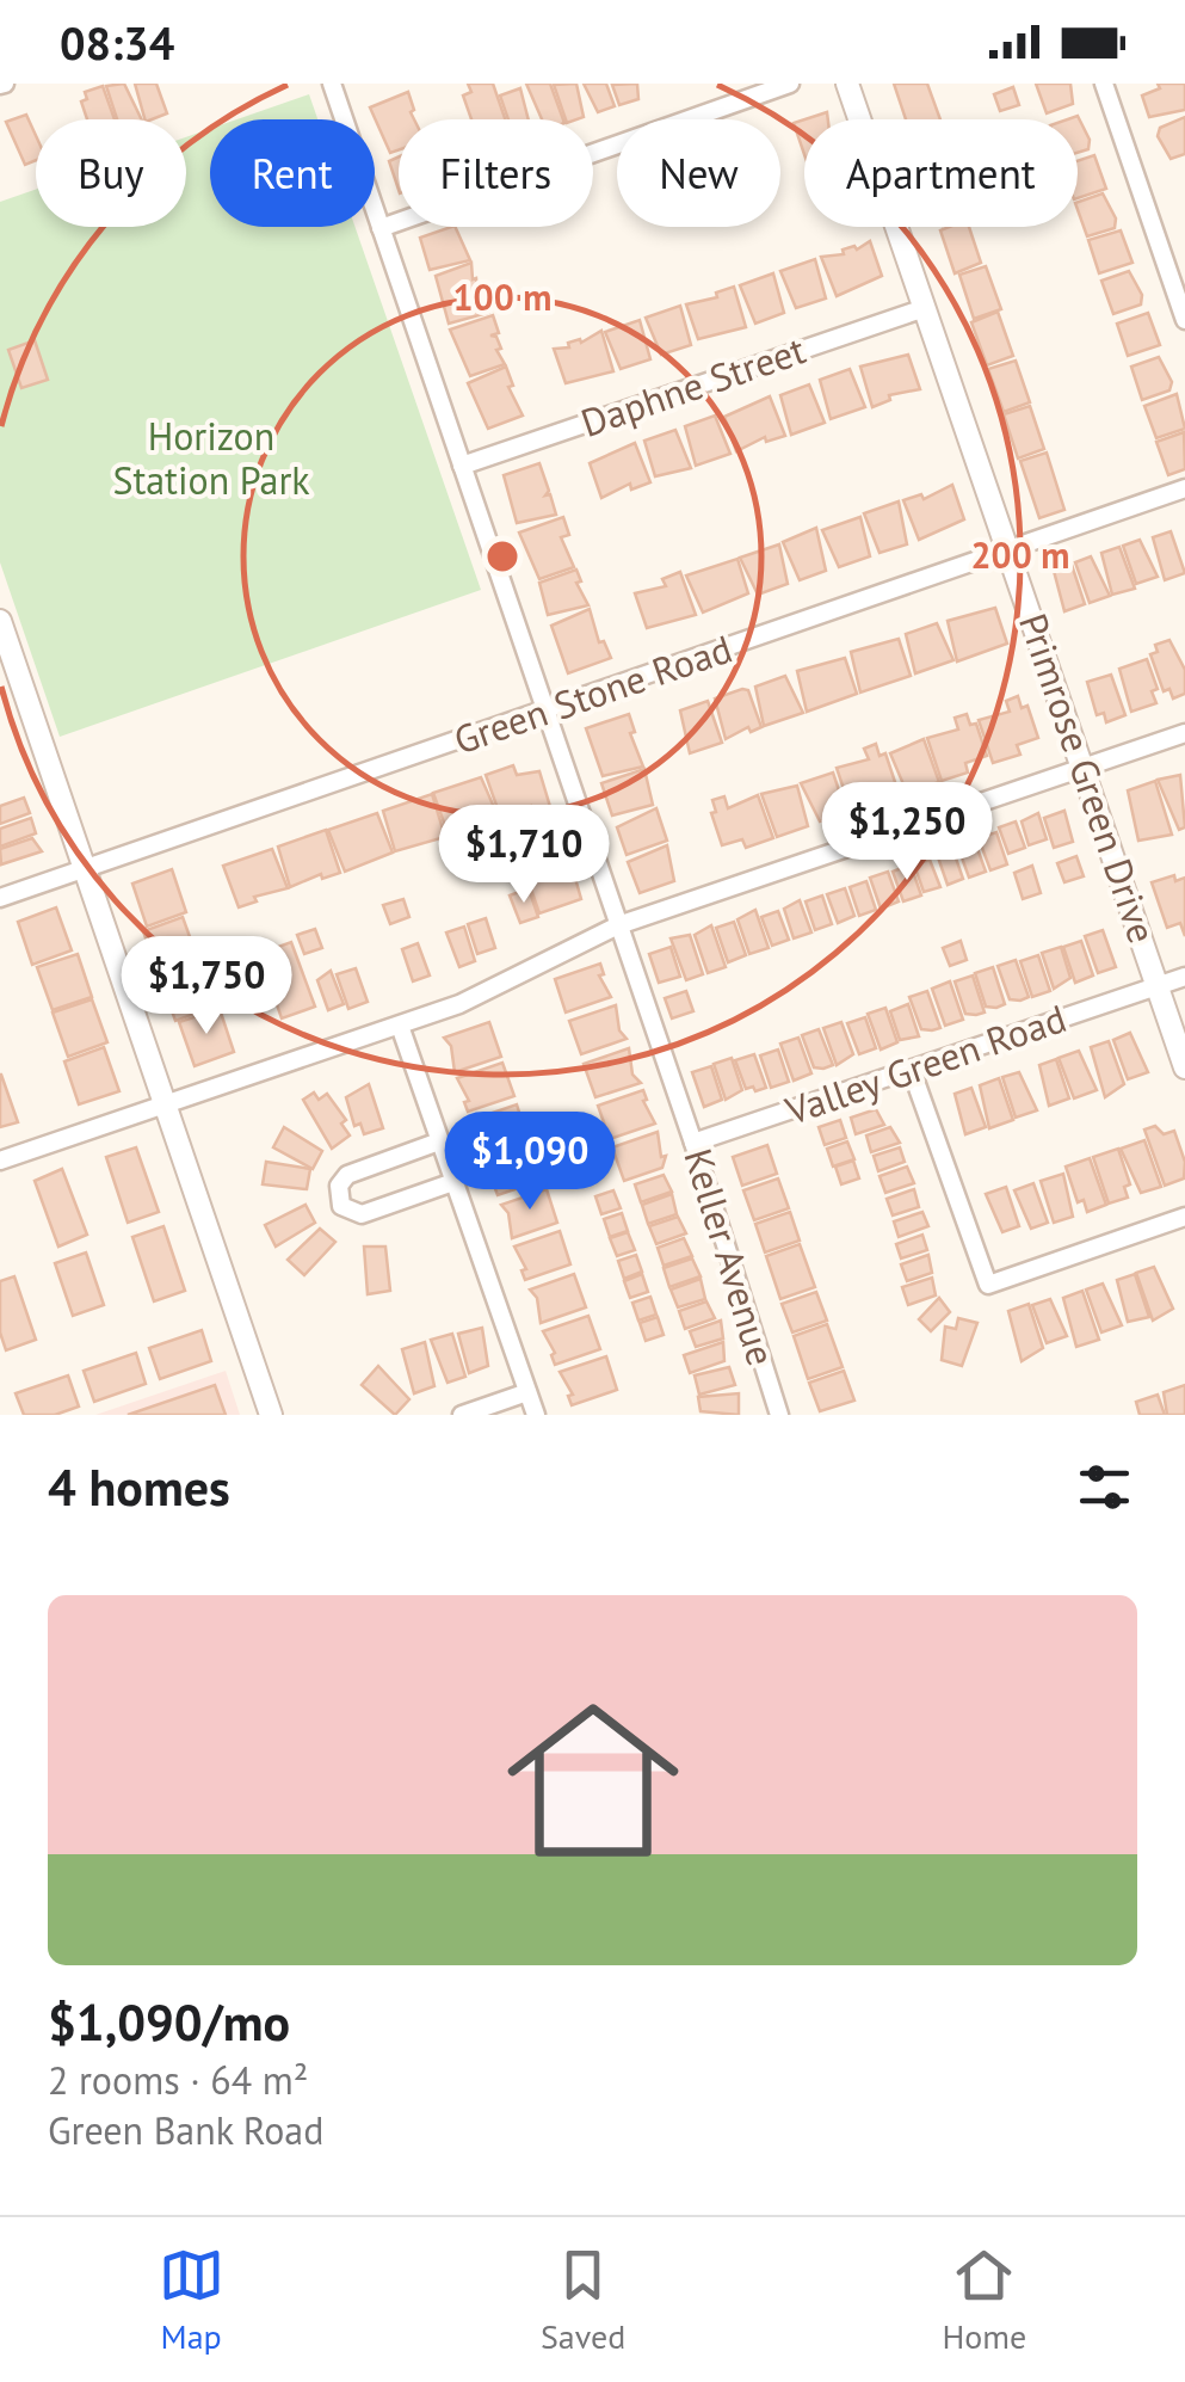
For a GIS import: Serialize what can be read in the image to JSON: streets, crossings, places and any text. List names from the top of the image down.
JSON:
{
  "streets": {
    "street": [
      "Daphne Street",
      "Green Stone Road",
      "Primrose Green Drive",
      "Valley Green Road",
      "Keller Avenue"
    ]
  },
  "crossings": [
    ["Daphne Street", "Primrose Green Drive"],
    ["Daphne Street", "Keller Avenue"],
    ["Green Stone Road", "Primrose Green Drive"],
    ["Green Stone Road", "Keller Avenue"],
    ["Primrose Green Drive", "Valley Green Road"],
    ["Valley Green Road", "Keller Avenue"]
  ],
  "parks": ["Horizon Station Park"],
  "page": {
    "status": "08:34",
    "chip": [
      "Buy",
      "Rent",
      "Filters",
      "New",
      "Apartment"
    ],
    "price": [
      "$1,250",
      "$1,710",
      "$1,750",
      "$1,090"
    ],
    "heading": "4 homes",
    "list": [
      {
        "name": "$1,090/mo",
        "note": "2 rooms · 64 m² · Green Bank Road"
      }
    ],
    "tabs": ["Map", "Saved", "Home"]
  },
  "rings": ["100 m", "200 m"]
}
